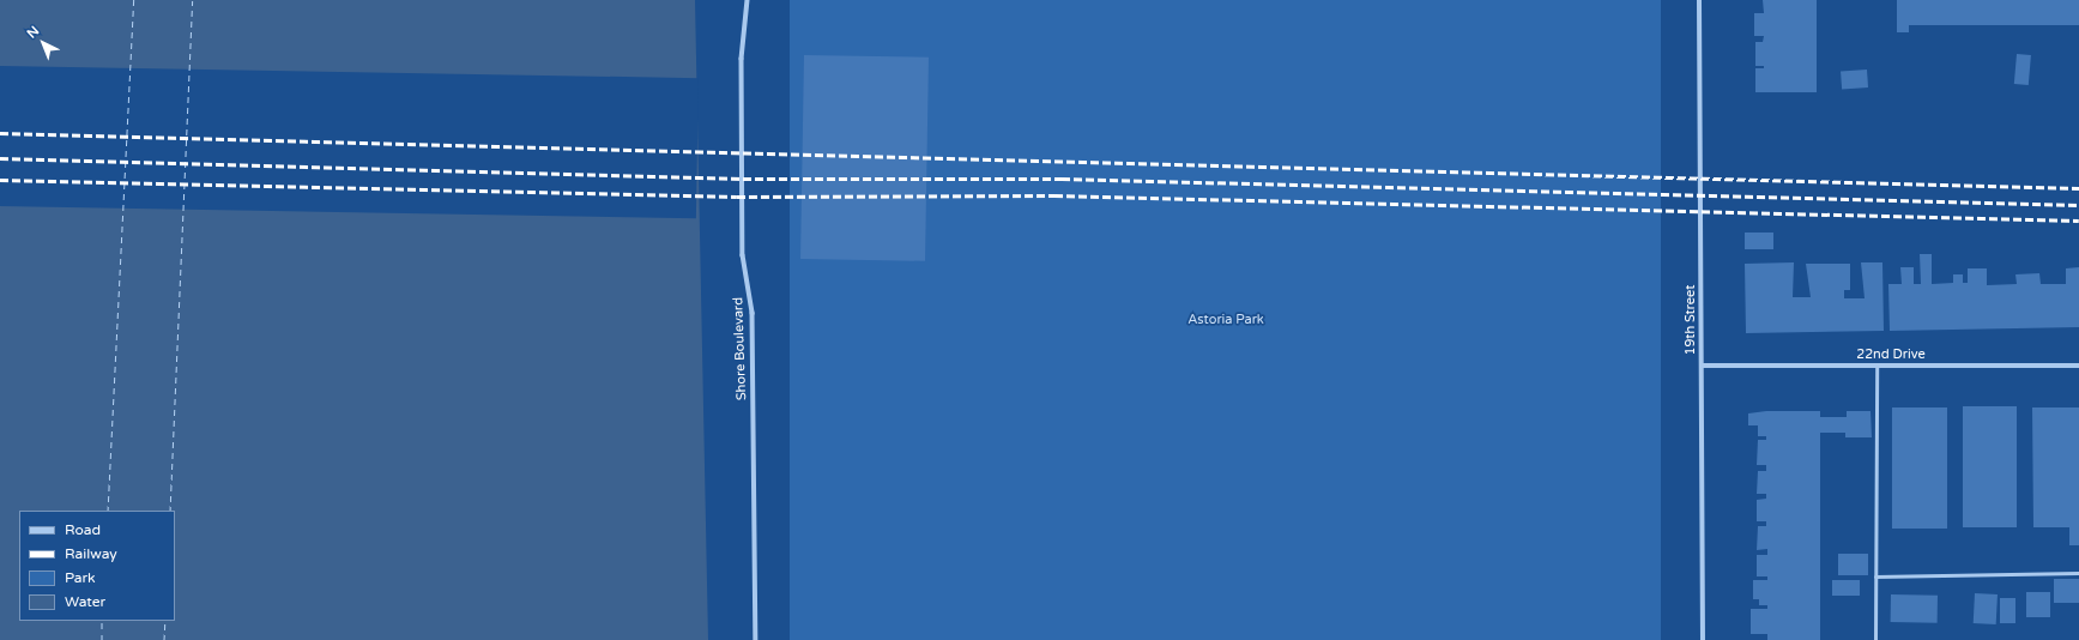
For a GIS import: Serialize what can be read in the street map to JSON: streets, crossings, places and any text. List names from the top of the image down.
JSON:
{
  "streets": {
    "street": ["19th Street", "Shore Boulevard", "22nd Drive"]
  },
  "crossings": [
    ["19th Street", "22nd Drive"]
  ],
  "parks": ["Astoria Park"],
  "legend": [
    "Road",
    "Railway",
    "Park",
    "Water"
  ],
  "north": "top left"
}
